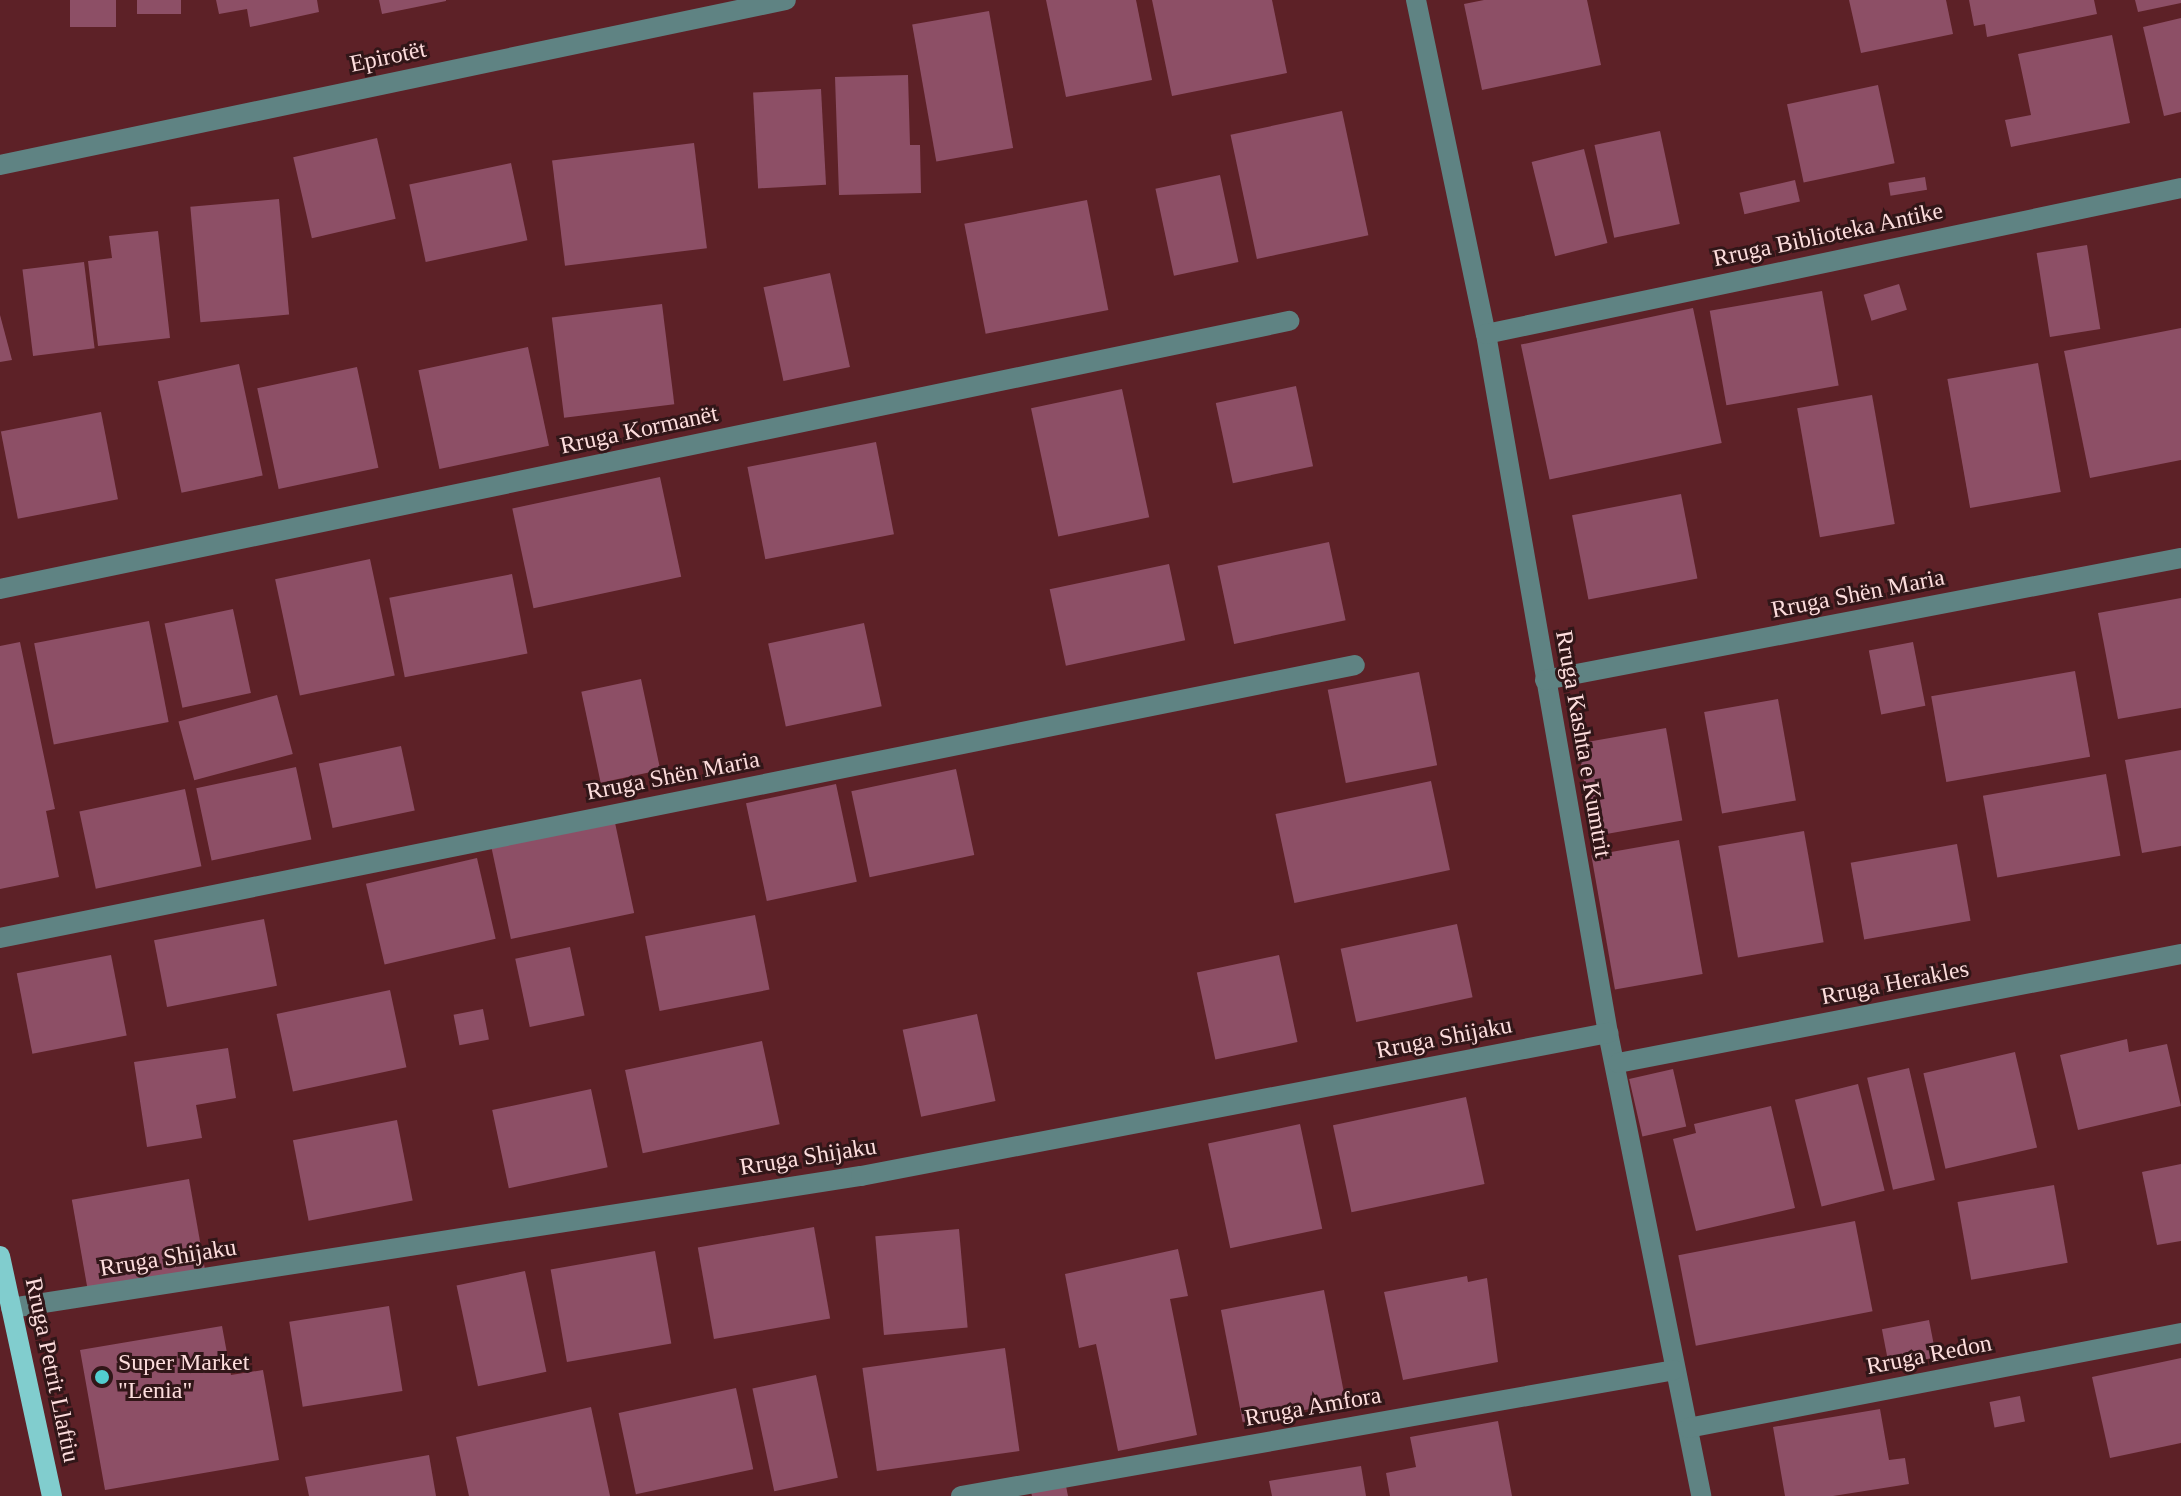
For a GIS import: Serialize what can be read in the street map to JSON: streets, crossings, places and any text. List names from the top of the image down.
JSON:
{
  "streets": {
    "main road": ["Rruga Petrit Llaftiu"],
    "street": [
      "Epirotët",
      "Rruga Biblioteka Antike",
      "Rruga Kormanët",
      "Rruga Shën Maria",
      "Rruga Kashta e Kumtrit",
      "Rruga Herakles",
      "Rruga Shijaku",
      "Rruga Redon",
      "Rruga Amfora"
    ]
  },
  "crossings": [
    ["Rruga Biblioteka Antike", "Rruga Kashta e Kumtrit"],
    ["Rruga Shën Maria", "Rruga Kashta e Kumtrit"],
    ["Rruga Kashta e Kumtrit", "Rruga Herakles"],
    ["Rruga Kashta e Kumtrit", "Rruga Shijaku"],
    ["Rruga Kashta e Kumtrit", "Rruga Redon"],
    ["Rruga Kashta e Kumtrit", "Rruga Amfora"],
    ["Rruga Shijaku", "Rruga Petrit Llaftiu"]
  ],
  "places": ["Super Market \"Lenia\""]
}
